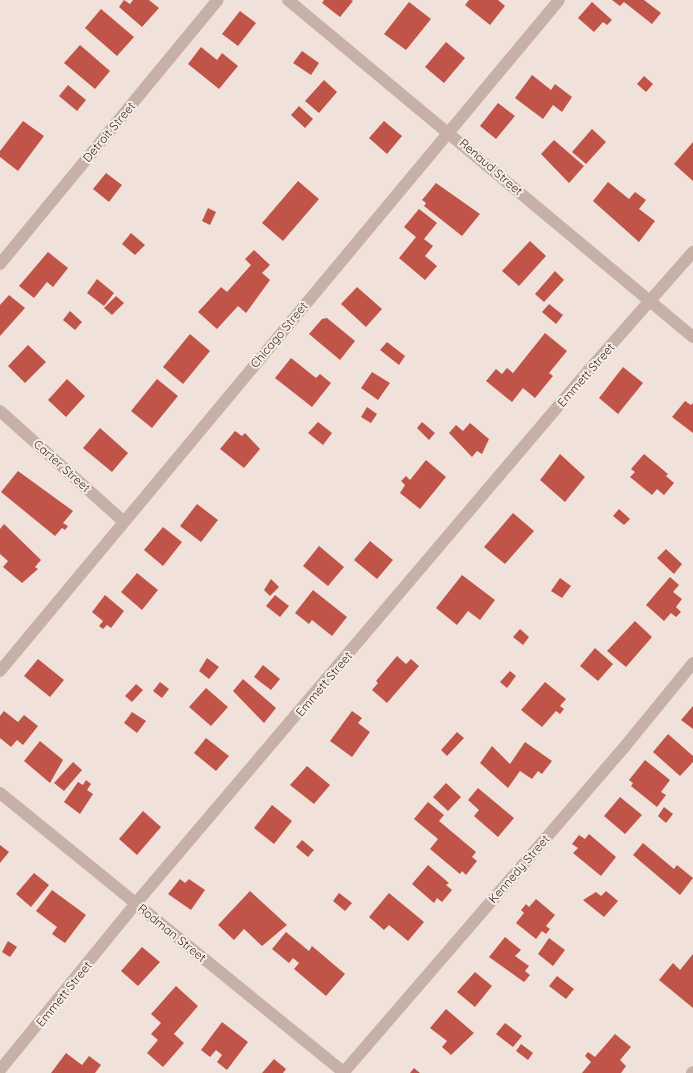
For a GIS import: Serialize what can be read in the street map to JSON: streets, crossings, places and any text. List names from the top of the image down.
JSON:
{
  "streets": {
    "street": [
      "Detroit Street",
      "Renaud Street",
      "Chicago Street",
      "Emmett Street",
      "Carter Street",
      "Kennedy Street",
      "Rodman Street"
    ]
  },
  "crossings": [
    ["Renaud Street", "Chicago Street"],
    ["Renaud Street", "Emmett Street"],
    ["Chicago Street", "Carter Street"],
    ["Emmett Street", "Rodman Street"],
    ["Kennedy Street", "Rodman Street"]
  ]
}
